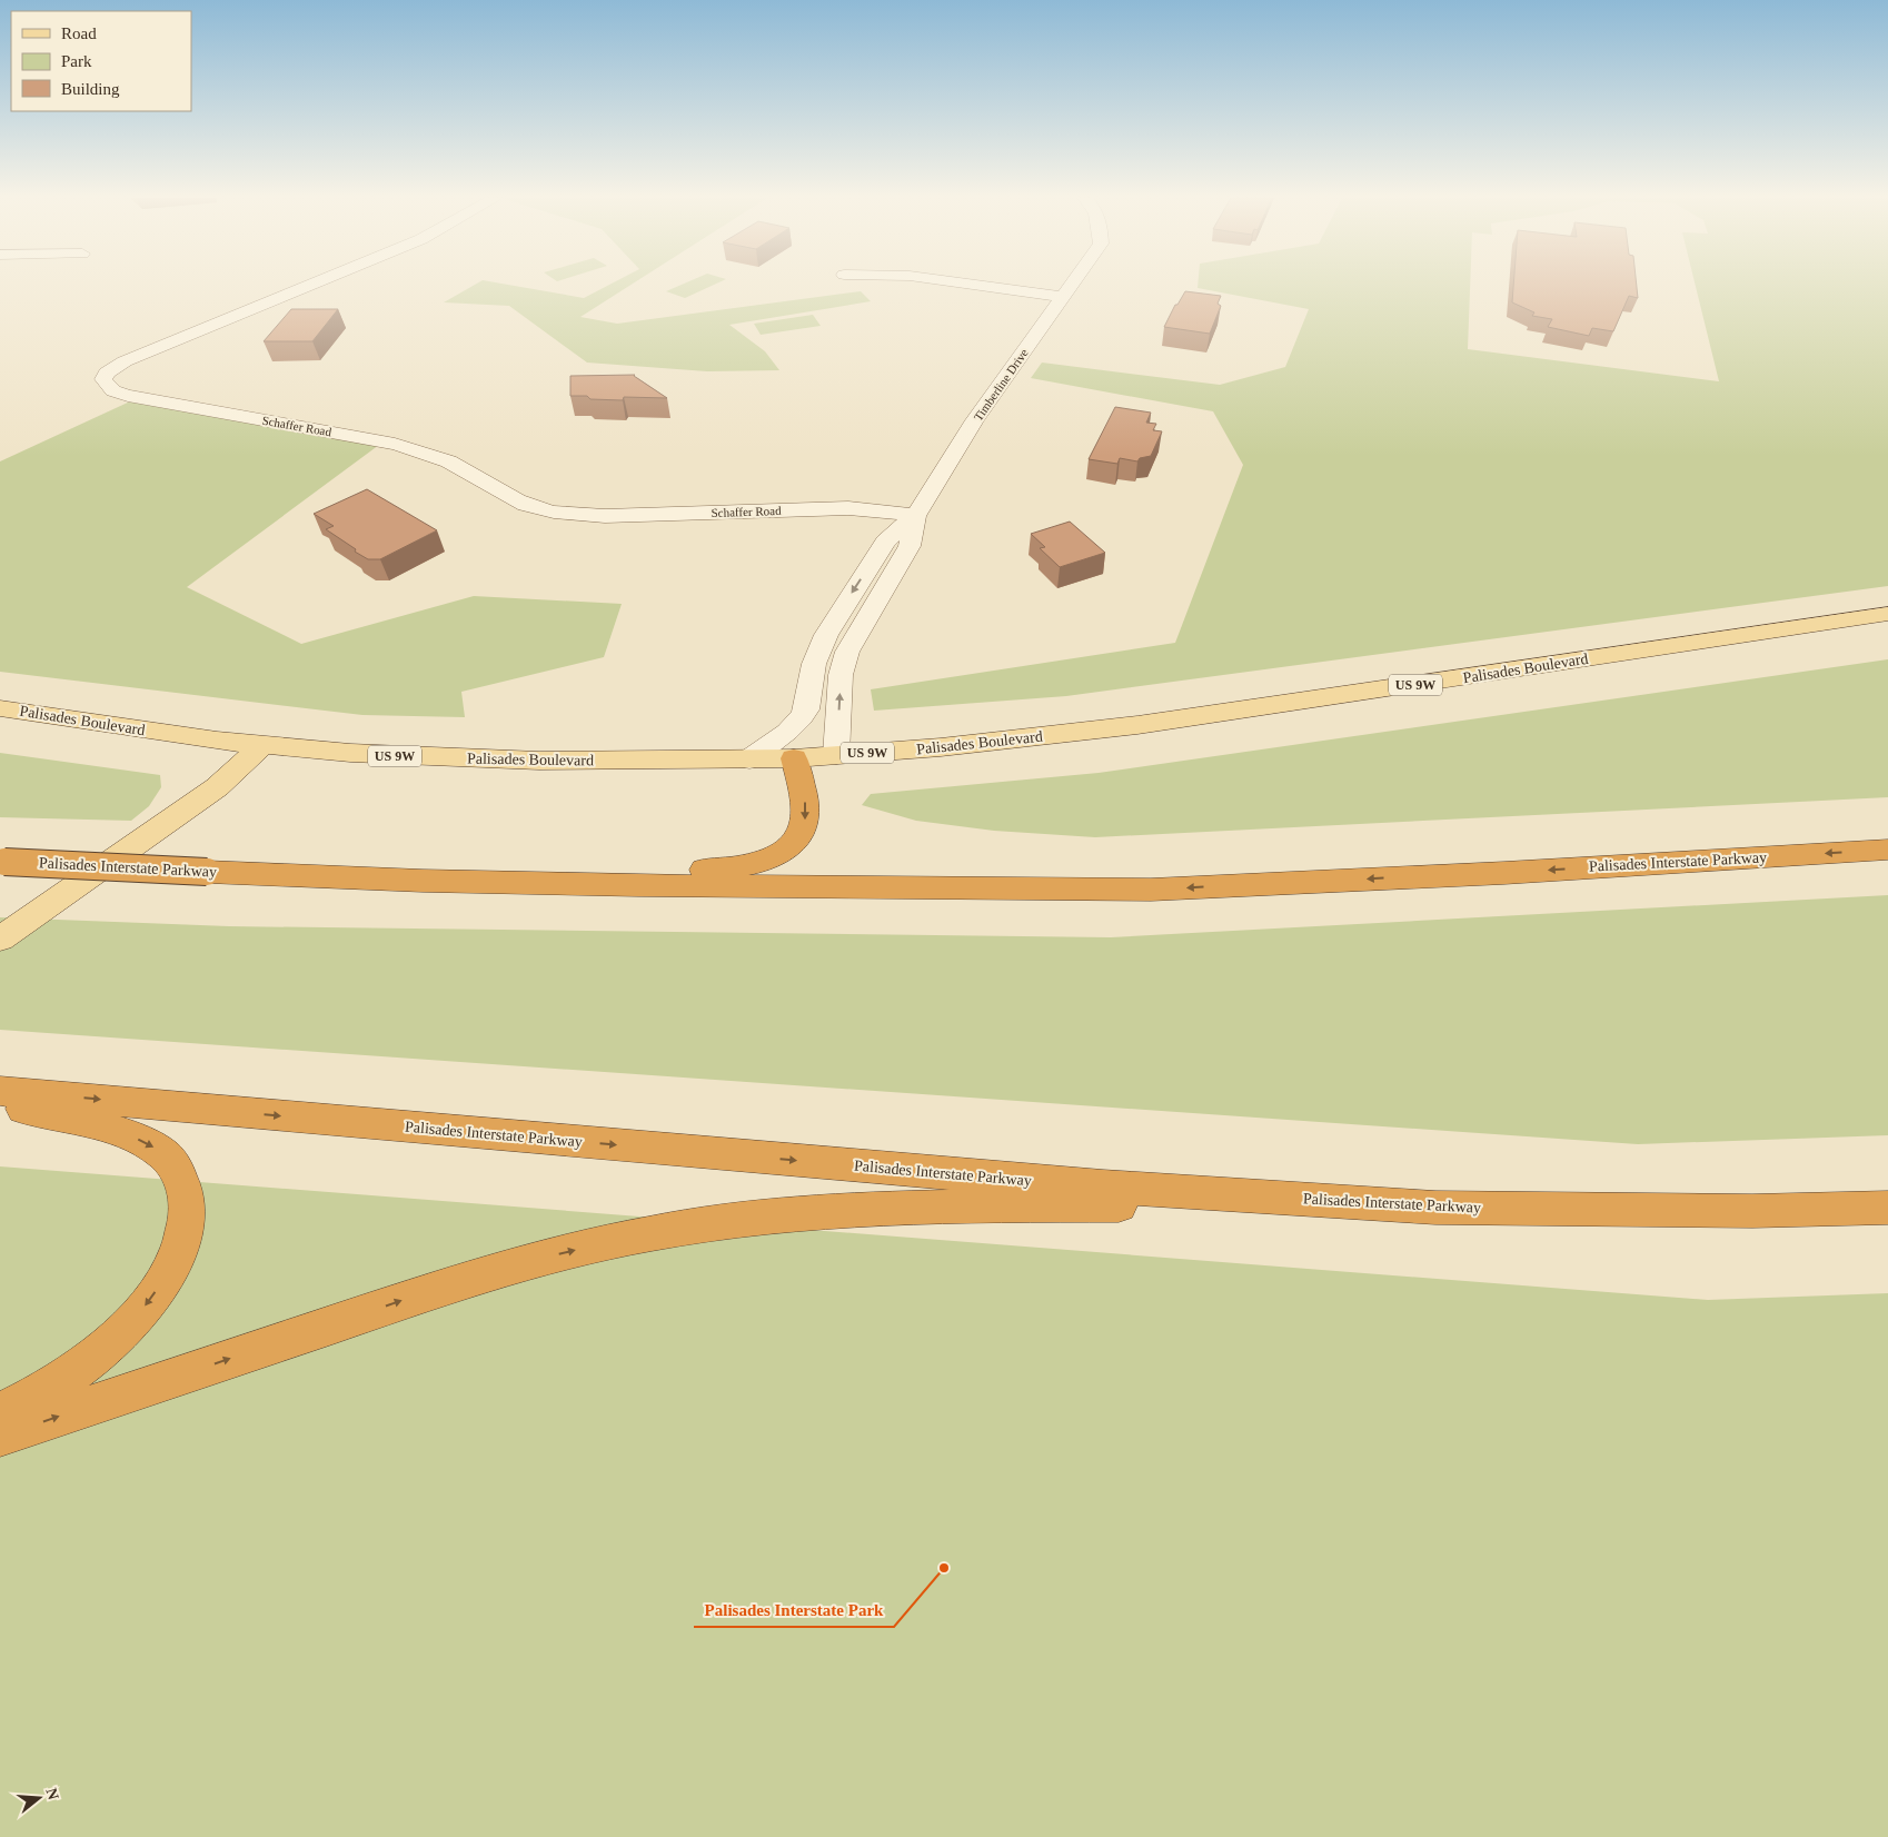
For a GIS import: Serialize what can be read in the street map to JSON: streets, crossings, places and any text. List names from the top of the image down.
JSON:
{
  "streets": {
    "highway": ["Palisades Interstate Parkway"],
    "main road": ["Palisades Boulevard", "US 9W"],
    "street": ["Timberline Drive", "Schaffer Road"]
  },
  "crossings": [
    ["Timberline Drive", "Schaffer Road"],
    ["Timberline Drive", "Palisades Boulevard"]
  ],
  "places": ["Palisades Interstate Park"],
  "legend": ["Road", "Park", "Building"],
  "north": "right"
}
